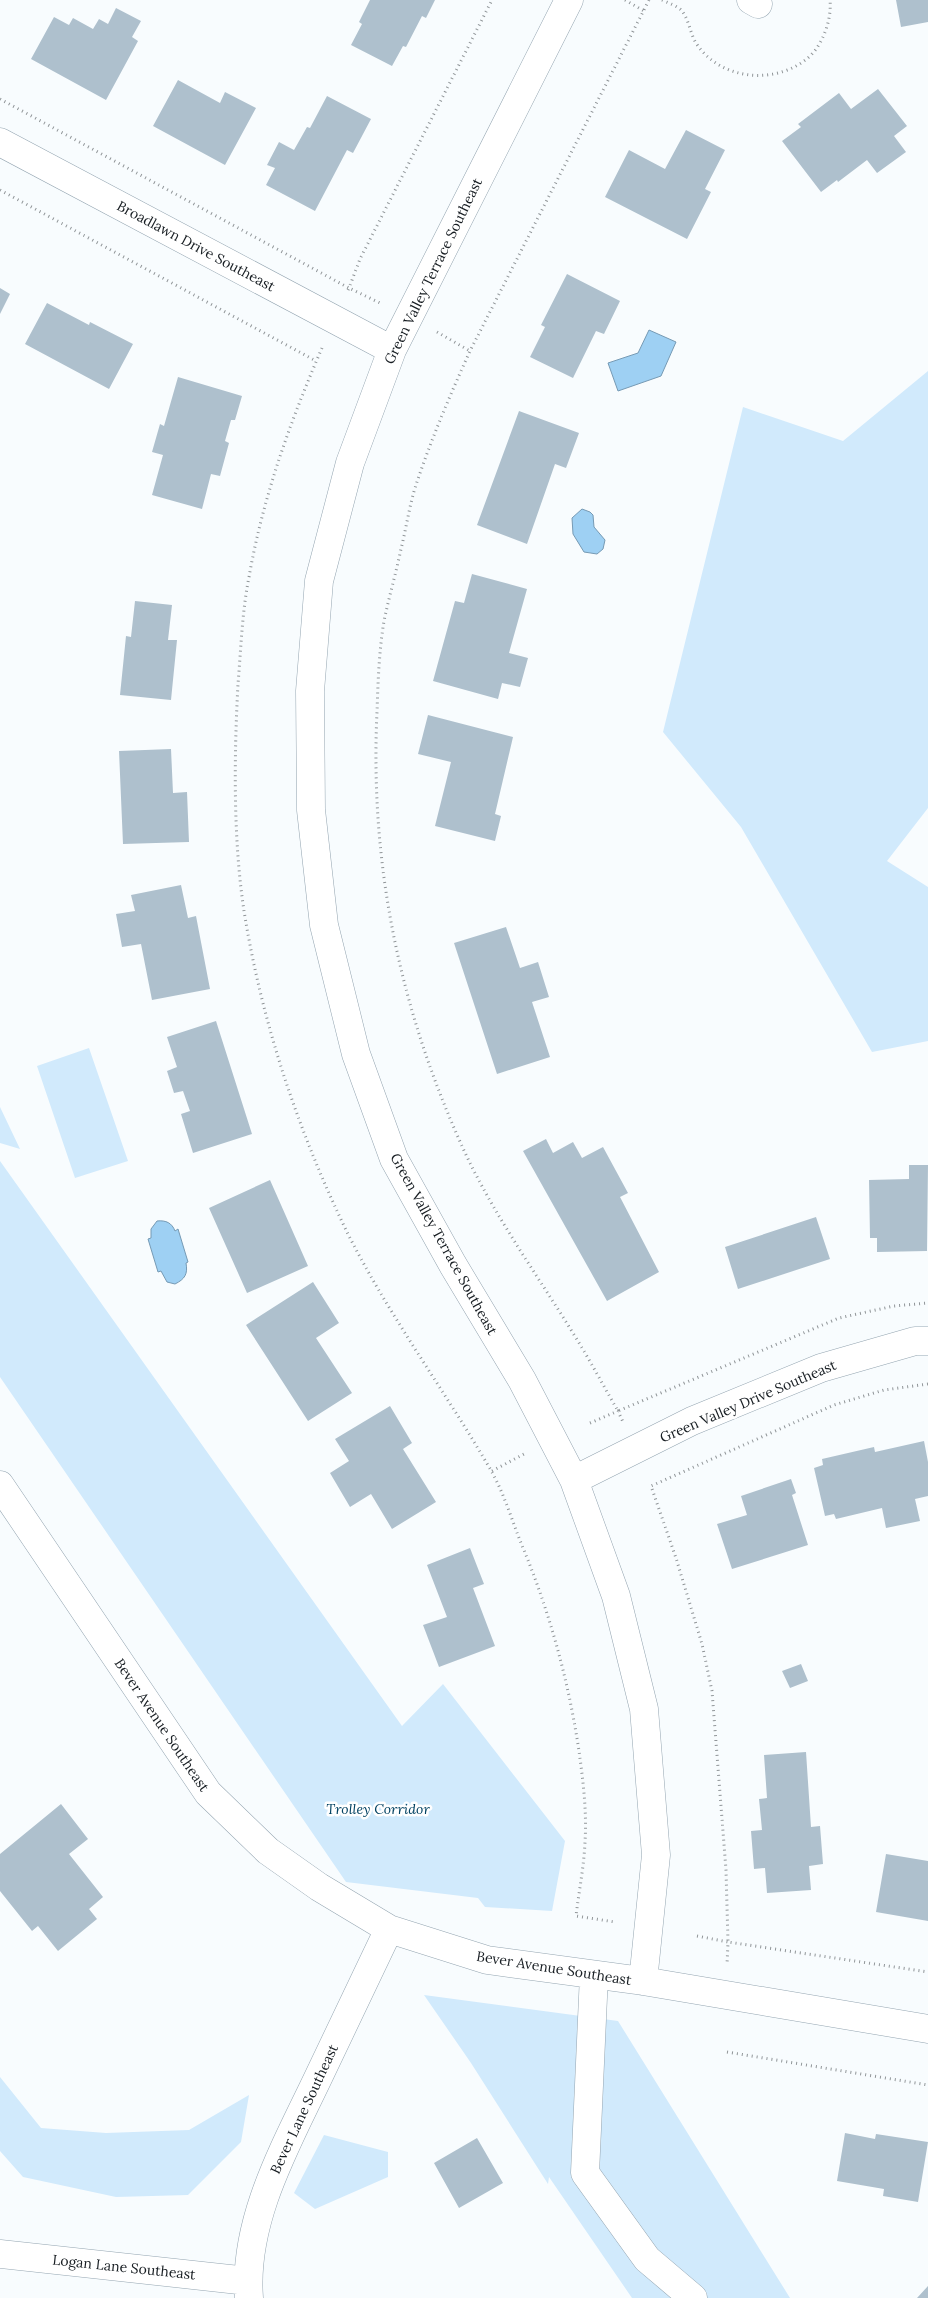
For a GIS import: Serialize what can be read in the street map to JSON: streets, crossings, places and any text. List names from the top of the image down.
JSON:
{
  "streets": {
    "street": [
      "Broadlawn Drive Southeast",
      "Green Valley Terrace Southeast",
      "Green Valley Drive Southeast",
      "Bever Avenue Southeast",
      "Bever Lane Southeast",
      "Logan Lane Southeast"
    ]
  },
  "crossings": [
    ["Broadlawn Drive Southeast", "Green Valley Terrace Southeast"],
    ["Green Valley Terrace Southeast", "Green Valley Drive Southeast"],
    ["Green Valley Terrace Southeast", "Bever Avenue Southeast"],
    ["Bever Avenue Southeast", "Bever Lane Southeast"],
    ["Bever Lane Southeast", "Logan Lane Southeast"]
  ],
  "parks": ["Trolley Corridor"]
}
